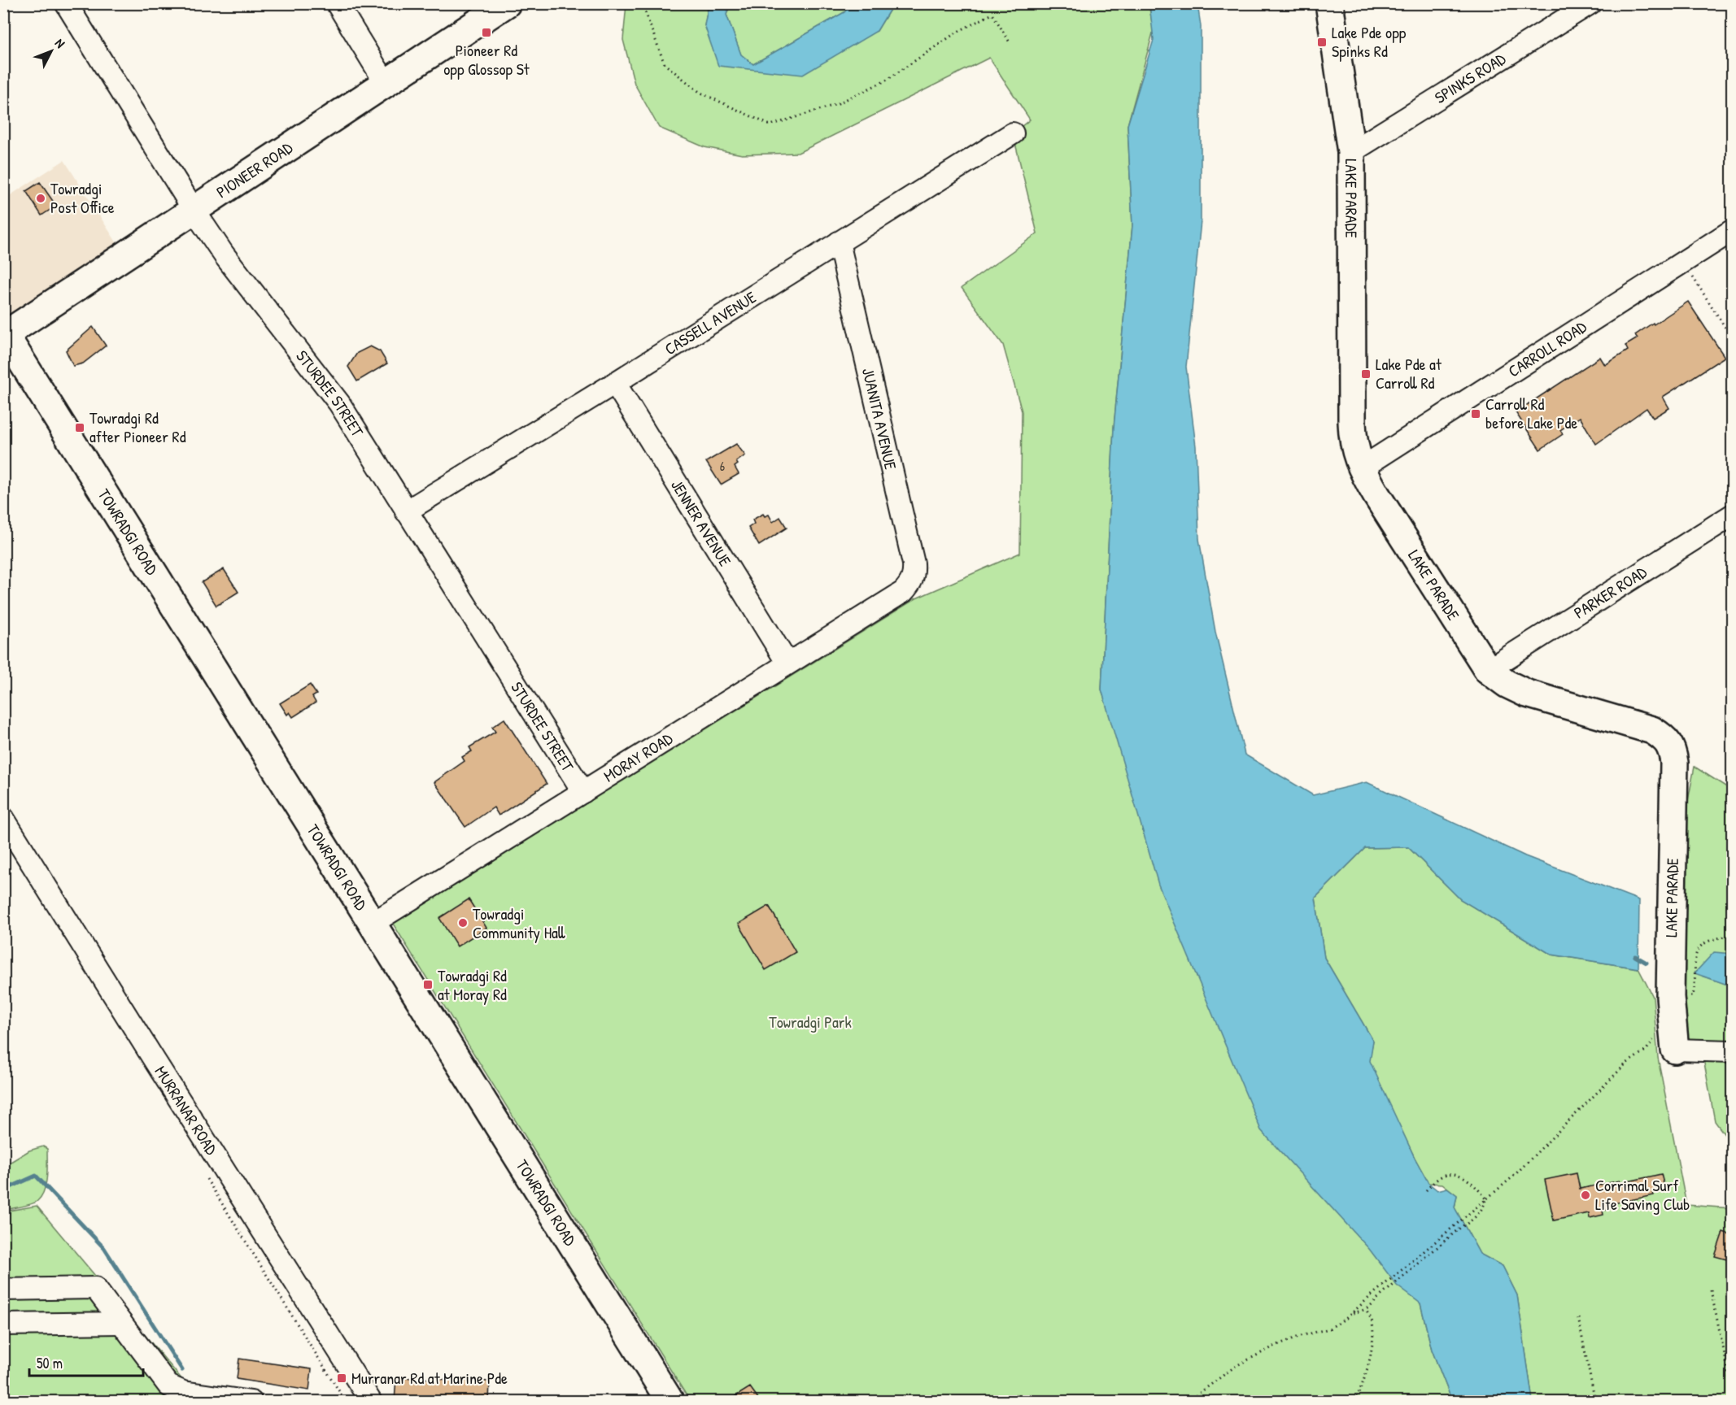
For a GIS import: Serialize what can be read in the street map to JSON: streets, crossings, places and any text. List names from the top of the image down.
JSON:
{
  "streets": {
    "main road": ["PIONEER ROAD", "LAKE PARADE", "TOWRADGI ROAD"],
    "street": [
      "SPINKS ROAD",
      "CASSELL AVENUE",
      "CARROLL ROAD",
      "STURDEE STREET",
      "JUANITA AVENUE",
      "JENNER AVENUE",
      "PARKER ROAD",
      "MORAY ROAD",
      "MURRANAR ROAD"
    ]
  },
  "crossings": [
    ["SPINKS ROAD", "LAKE PARADE"],
    ["PIONEER ROAD", "STURDEE STREET"],
    ["PIONEER ROAD", "TOWRADGI ROAD"],
    ["LAKE PARADE", "CARROLL ROAD"],
    ["LAKE PARADE", "PARKER ROAD"],
    ["CASSELL AVENUE", "STURDEE STREET"],
    ["CASSELL AVENUE", "JUANITA AVENUE"],
    ["CASSELL AVENUE", "JENNER AVENUE"],
    ["STURDEE STREET", "MORAY ROAD"],
    ["JUANITA AVENUE", "MORAY ROAD"],
    ["JENNER AVENUE", "MORAY ROAD"],
    ["TOWRADGI ROAD", "MORAY ROAD"]
  ],
  "parks": ["Towradgi Park"],
  "places": {
    "transit": [
      "Pioneer Rd opp Glossop St",
      "Lake Pde opp Spinks Rd",
      "Lake Pde at Carroll Rd",
      "Carroll Rd before Lake Pde",
      "Towradgi Rd after Pioneer Rd",
      "Towradgi Rd at Moray Rd",
      "Murranar Rd at Marine Pde"
    ],
    "other": ["Towradgi Post Office", "Towradgi Community Hall", "Corrimal Surf Life Saving Club"]
  },
  "house_numbers": ["6"],
  "scale_bar": "50 m",
  "north": "top right"
}
